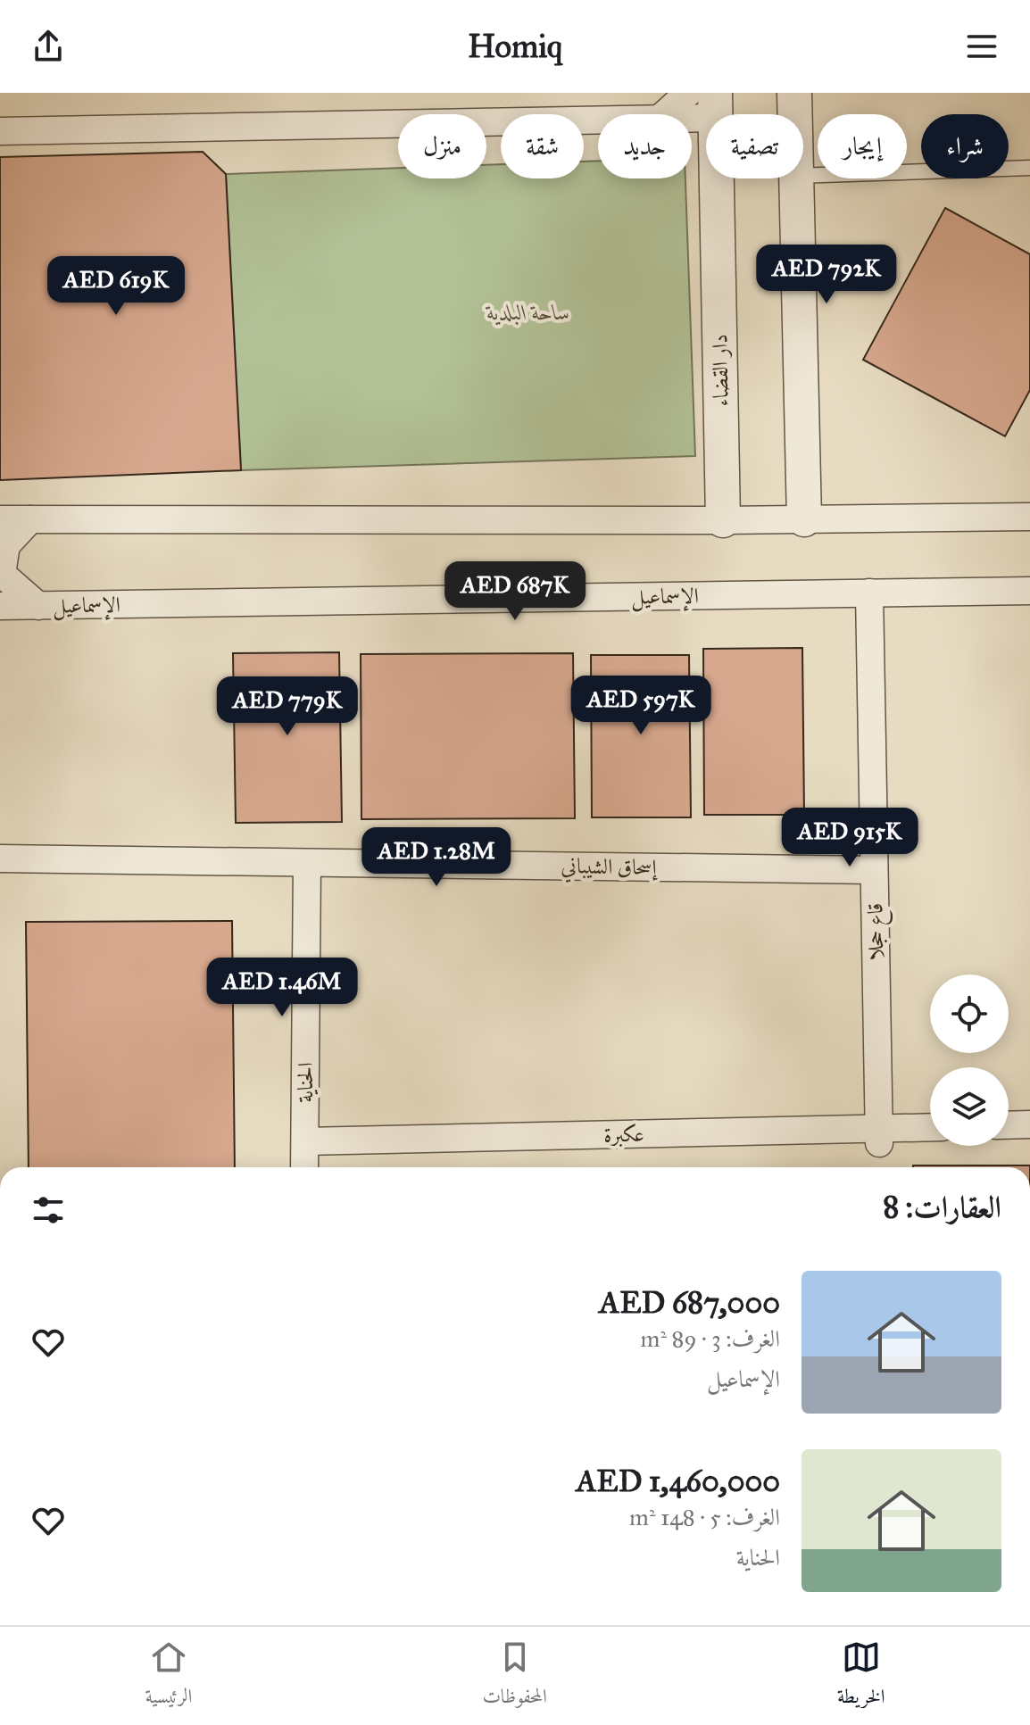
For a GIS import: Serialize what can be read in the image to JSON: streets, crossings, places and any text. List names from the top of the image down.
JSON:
{
  "streets": {
    "street": [
      "دار القضاء",
      "الإسماعيل",
      "إسحاق الشيباني",
      "قاع حجلا",
      "الحناية",
      "عكبرة"
    ]
  },
  "crossings": [
    ["الإسماعيل", "قاع حجلا"],
    ["إسحاق الشيباني", "قاع حجلا"],
    ["إسحاق الشيباني", "الحناية"],
    ["قاع حجلا", "عكبرة"],
    ["الحناية", "عكبرة"]
  ],
  "parks": ["ساحة البلدية"],
  "page": {
    "header": "Homiq",
    "chip": [
      "شراء",
      "إيجار",
      "تصفية",
      "جديد",
      "شقة",
      "منزل"
    ],
    "price": [
      "AED 792K",
      "AED 619K",
      "AED 687K",
      "AED 597K",
      "AED 779K",
      "AED 915K",
      "AED 1.28M",
      "AED 1.46M"
    ],
    "heading": "العقارات: 8",
    "list": [
      {
        "name": "AED 687,000",
        "note": "الغرف: 3 · 89 m² · الإسماعيل"
      },
      {
        "name": "AED 1,460,000",
        "note": "الغرف: 5 · 148 m² · الحناية"
      }
    ],
    "tabs": ["الخريطة", "المحفوظات", "الرئيسية"]
  }
}
